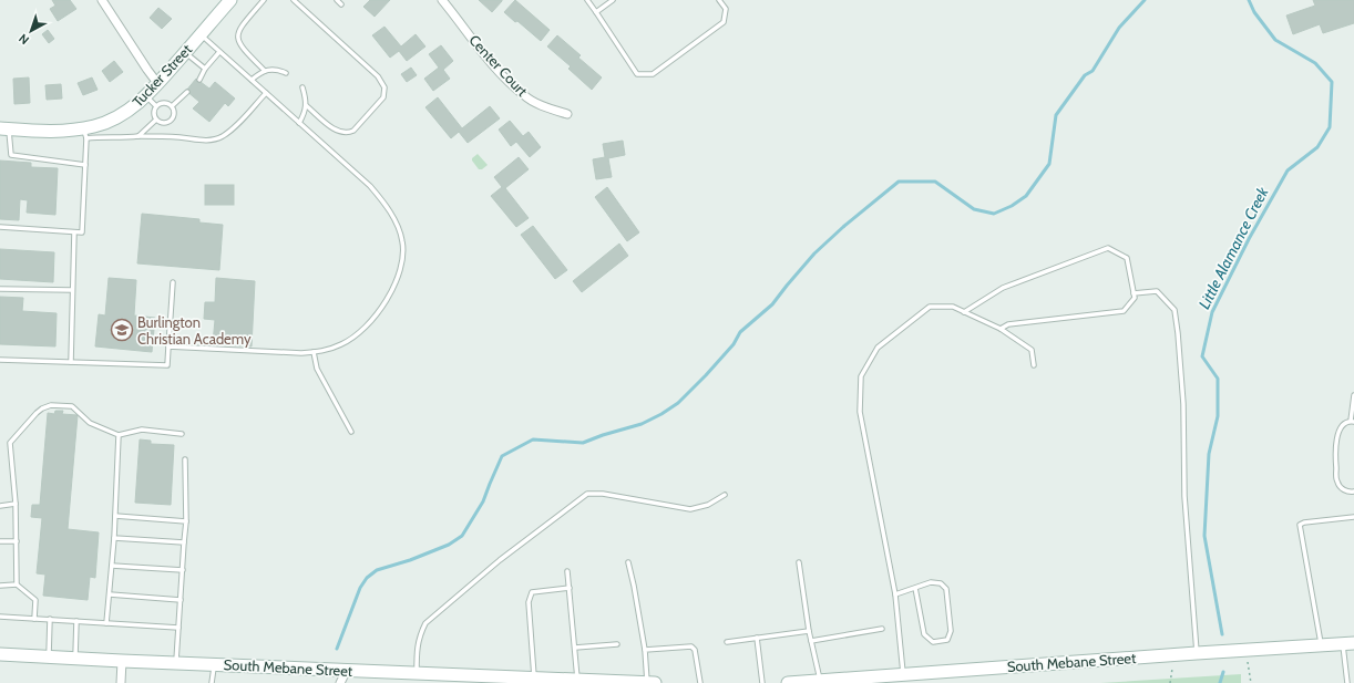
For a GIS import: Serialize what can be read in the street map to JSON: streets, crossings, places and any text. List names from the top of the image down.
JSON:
{
  "streets": {
    "street": ["Center Court", "Tucker Street", "South Mebane Street"]
  },
  "water": ["Little Alamance Creek"],
  "places": {
    "school or university": ["Burlington Christian Academy"]
  },
  "north": "bottom left"
}
